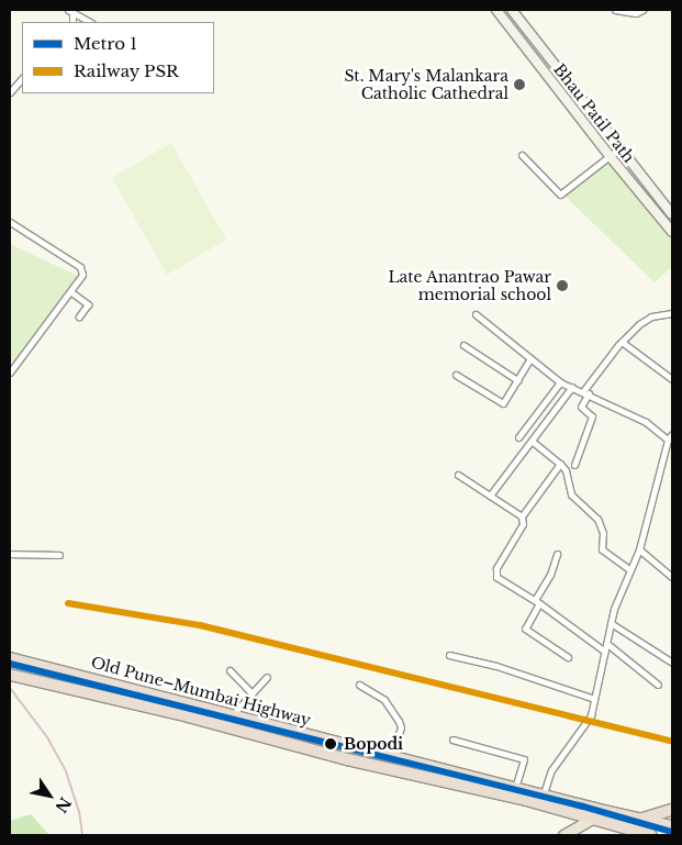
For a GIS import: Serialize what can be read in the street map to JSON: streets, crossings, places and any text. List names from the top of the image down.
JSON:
{
  "streets": {
    "highway": ["Old Pune–Mumbai Highway"],
    "main road": ["Bhau Patil Path"]
  },
  "places": ["St. Mary's Malankara Catholic Cathedral", "Late Anantrao Pawar memorial school", "Bopodi"],
  "lines": ["rail line PSR", "metro line 1"],
  "legend": ["Metro 1", "Railway PSR"],
  "north": "bottom right"
}
